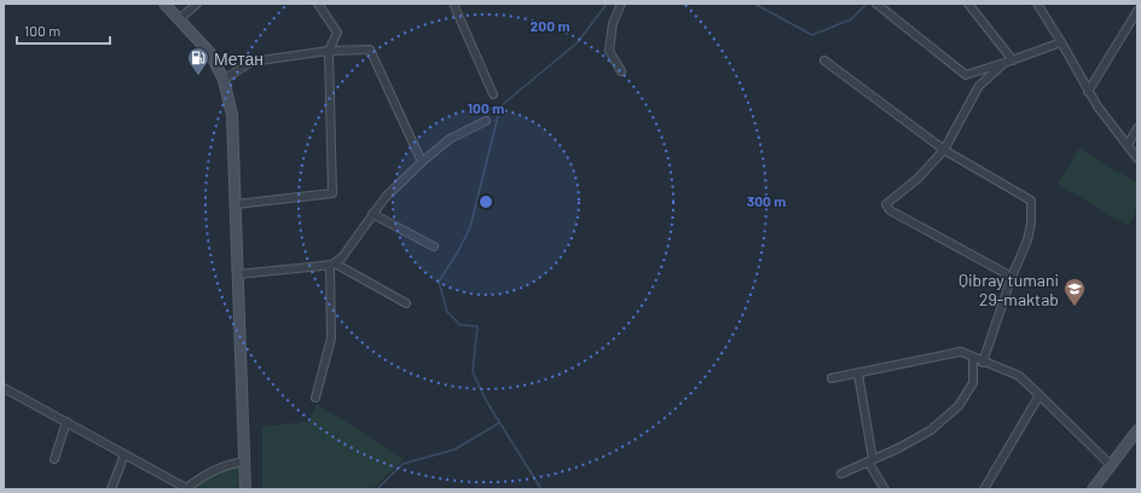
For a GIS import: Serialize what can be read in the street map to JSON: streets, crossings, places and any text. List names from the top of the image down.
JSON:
{
  "places": {
    "fuel station": ["Метан"],
    "school or university": ["Qibray tumani 29-maktab"]
  },
  "scale_bar": "100 m",
  "rings": ["200 m", "100 m", "300 m"]
}
